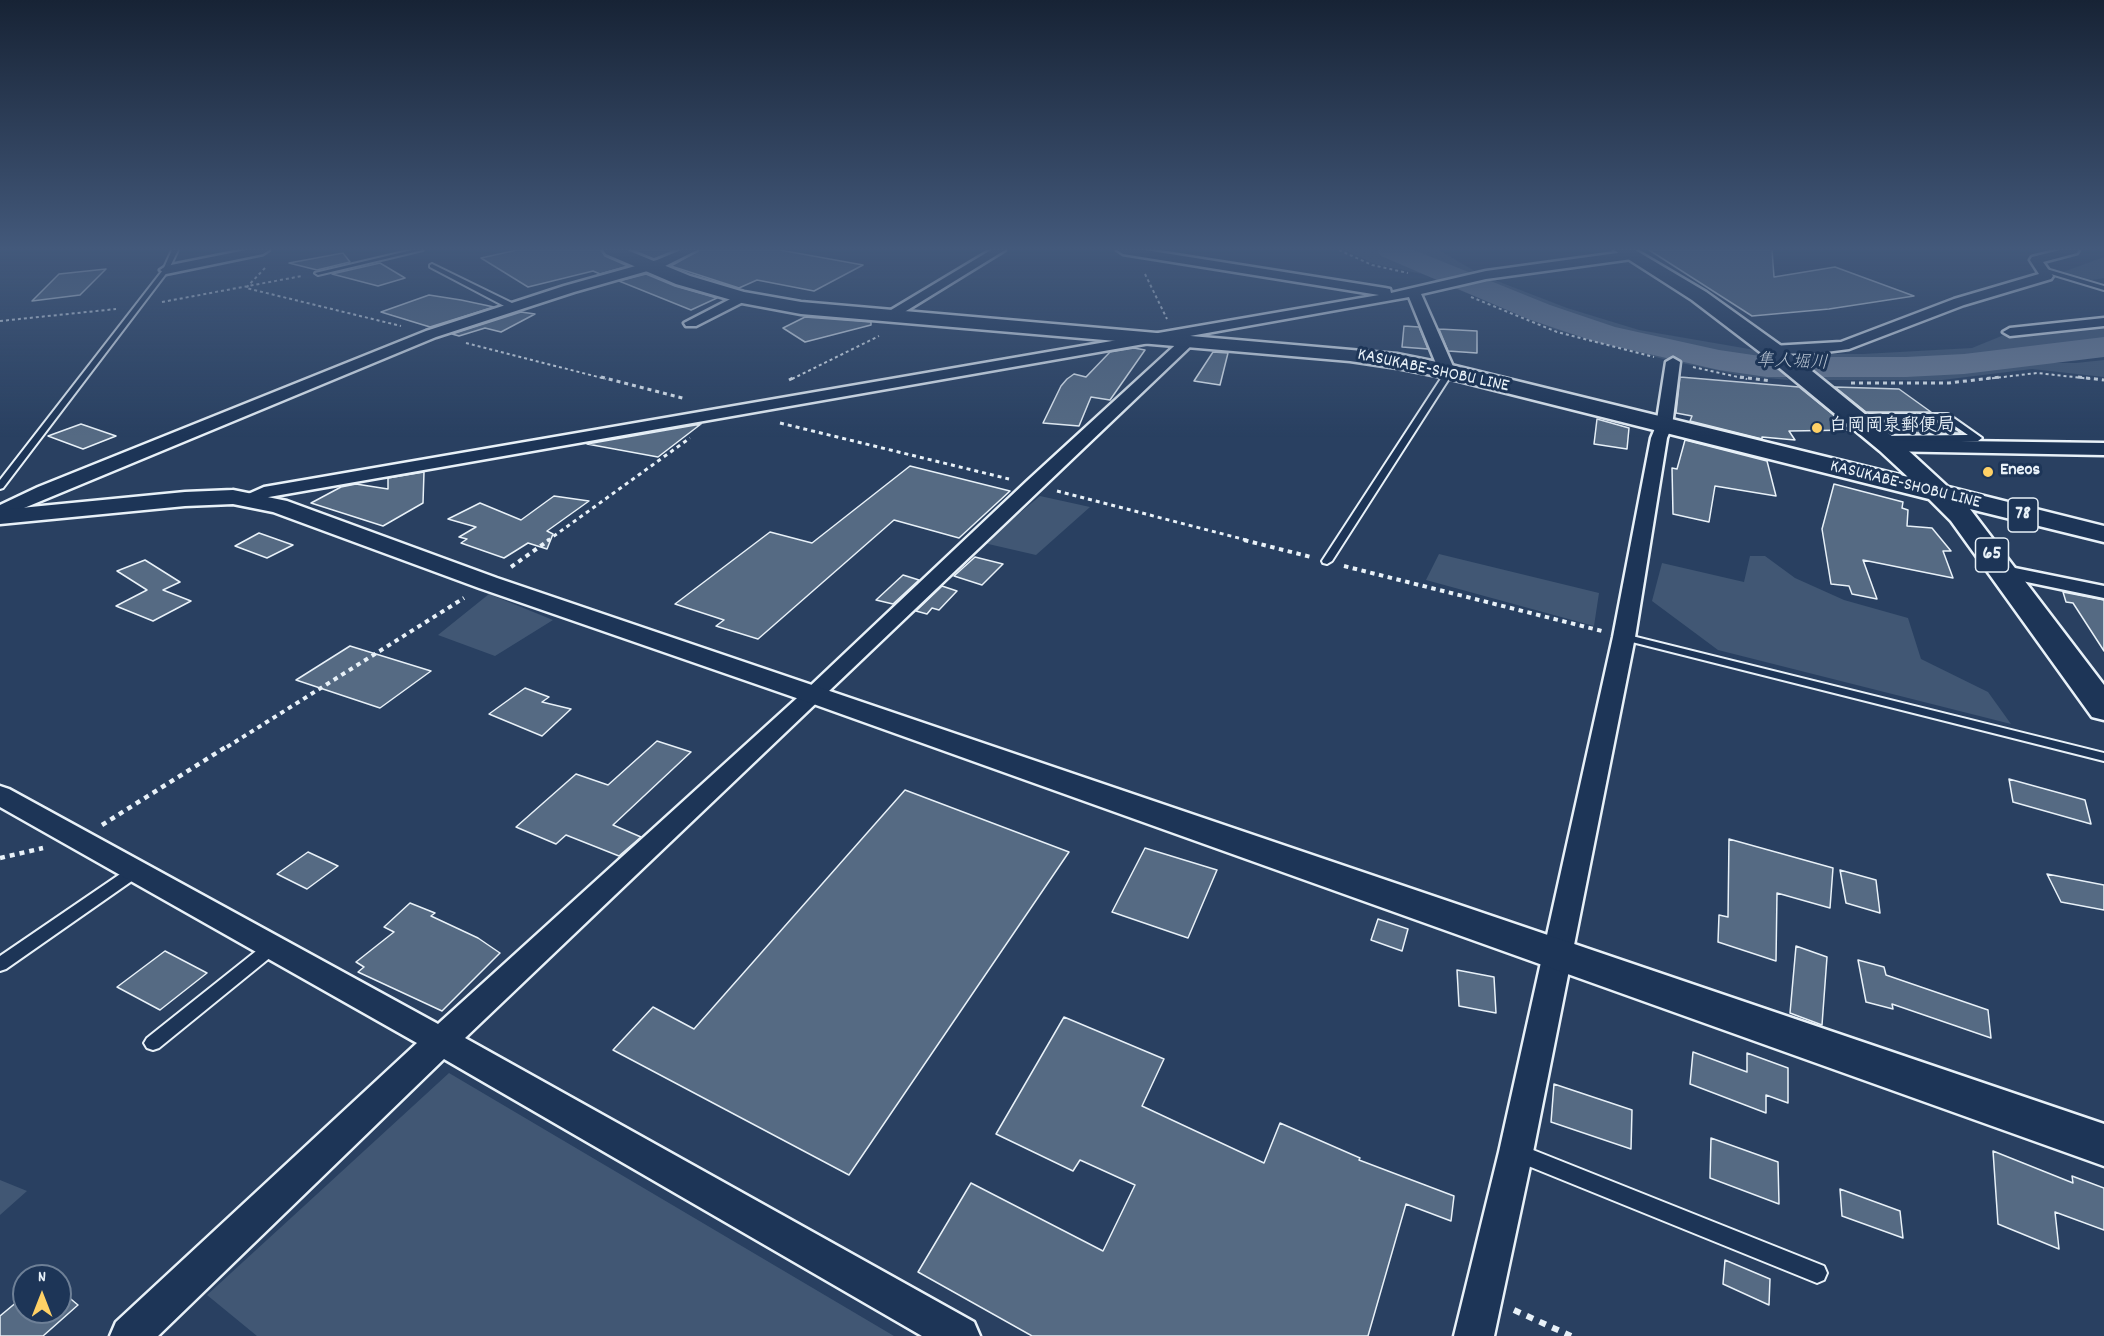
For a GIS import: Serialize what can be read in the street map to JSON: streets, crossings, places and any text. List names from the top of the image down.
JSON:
{
  "streets": {
    "main road": ["KASUKABE-SHOBU LINE", "78", "65"]
  },
  "crossings": [
    ["KASUKABE-SHOBU LINE", "65"]
  ],
  "water": ["隼人堀川"],
  "places": ["白岡岡泉郵便局", "Eneos"],
  "north": "top"
}
